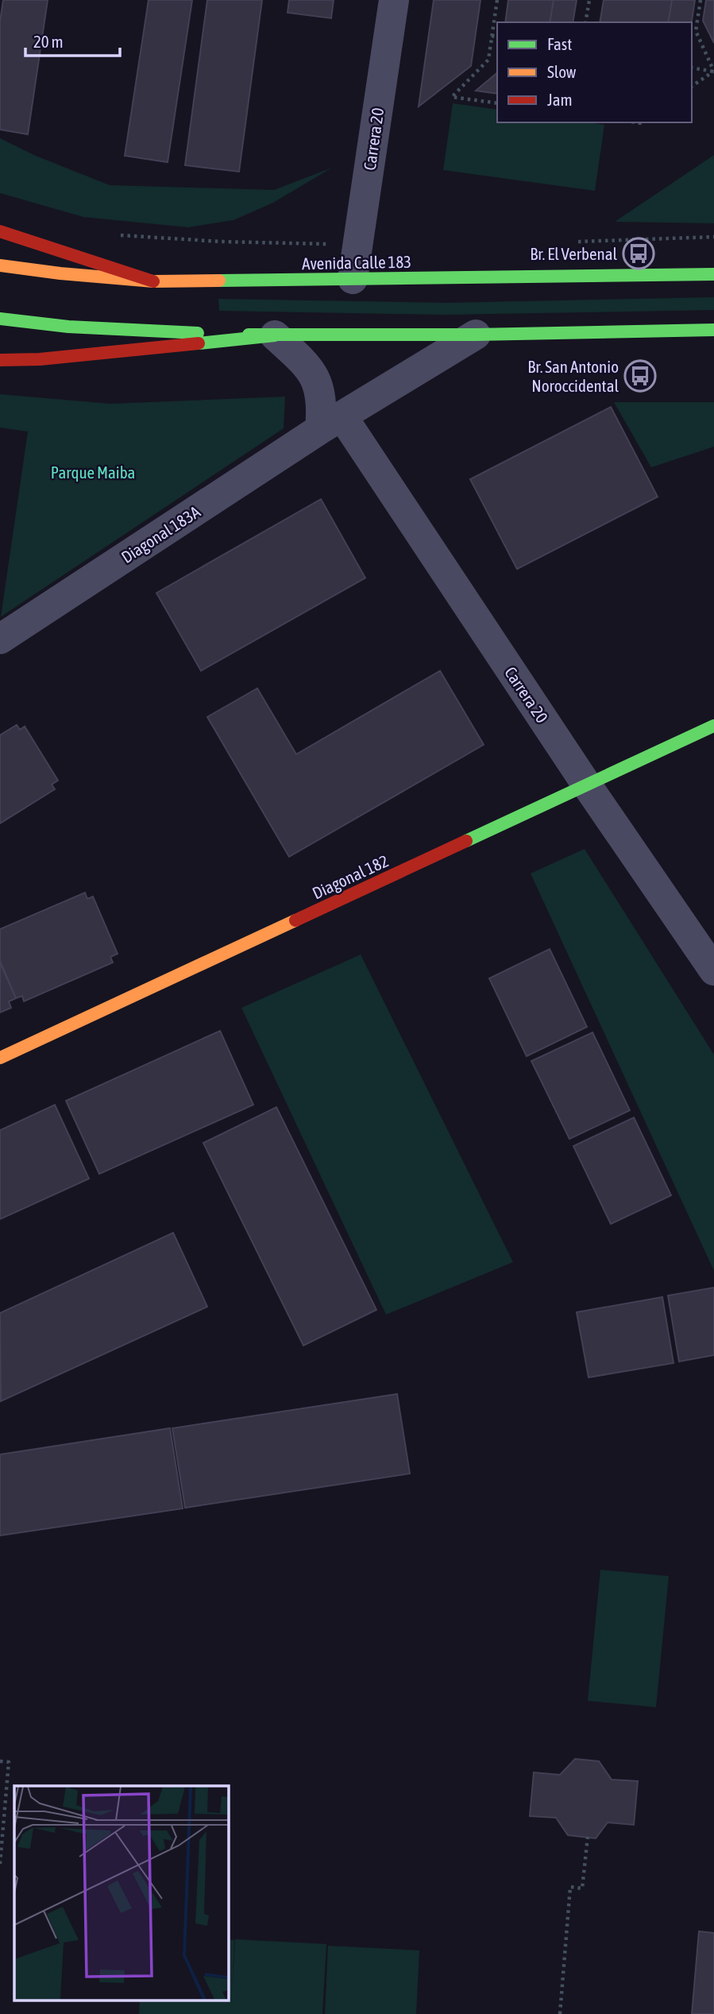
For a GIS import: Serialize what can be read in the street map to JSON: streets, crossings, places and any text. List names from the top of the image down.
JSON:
{
  "streets": {
    "main road": ["Avenida Calle 183", "Diagonal 182"],
    "street": ["Carrera 20", "Diagonal 183A"]
  },
  "crossings": [
    ["Carrera 20", "Avenida Calle 183"],
    ["Carrera 20", "Diagonal 183A"],
    ["Carrera 20", "Diagonal 182"]
  ],
  "parks": ["Parque Maiba"],
  "places": {
    "bus stop": ["Br. El Verbenal", "Br. San Antonio Noroccidental"]
  },
  "legend": ["Fast", "Slow", "Jam"],
  "scale_bar": "20 m"
}
